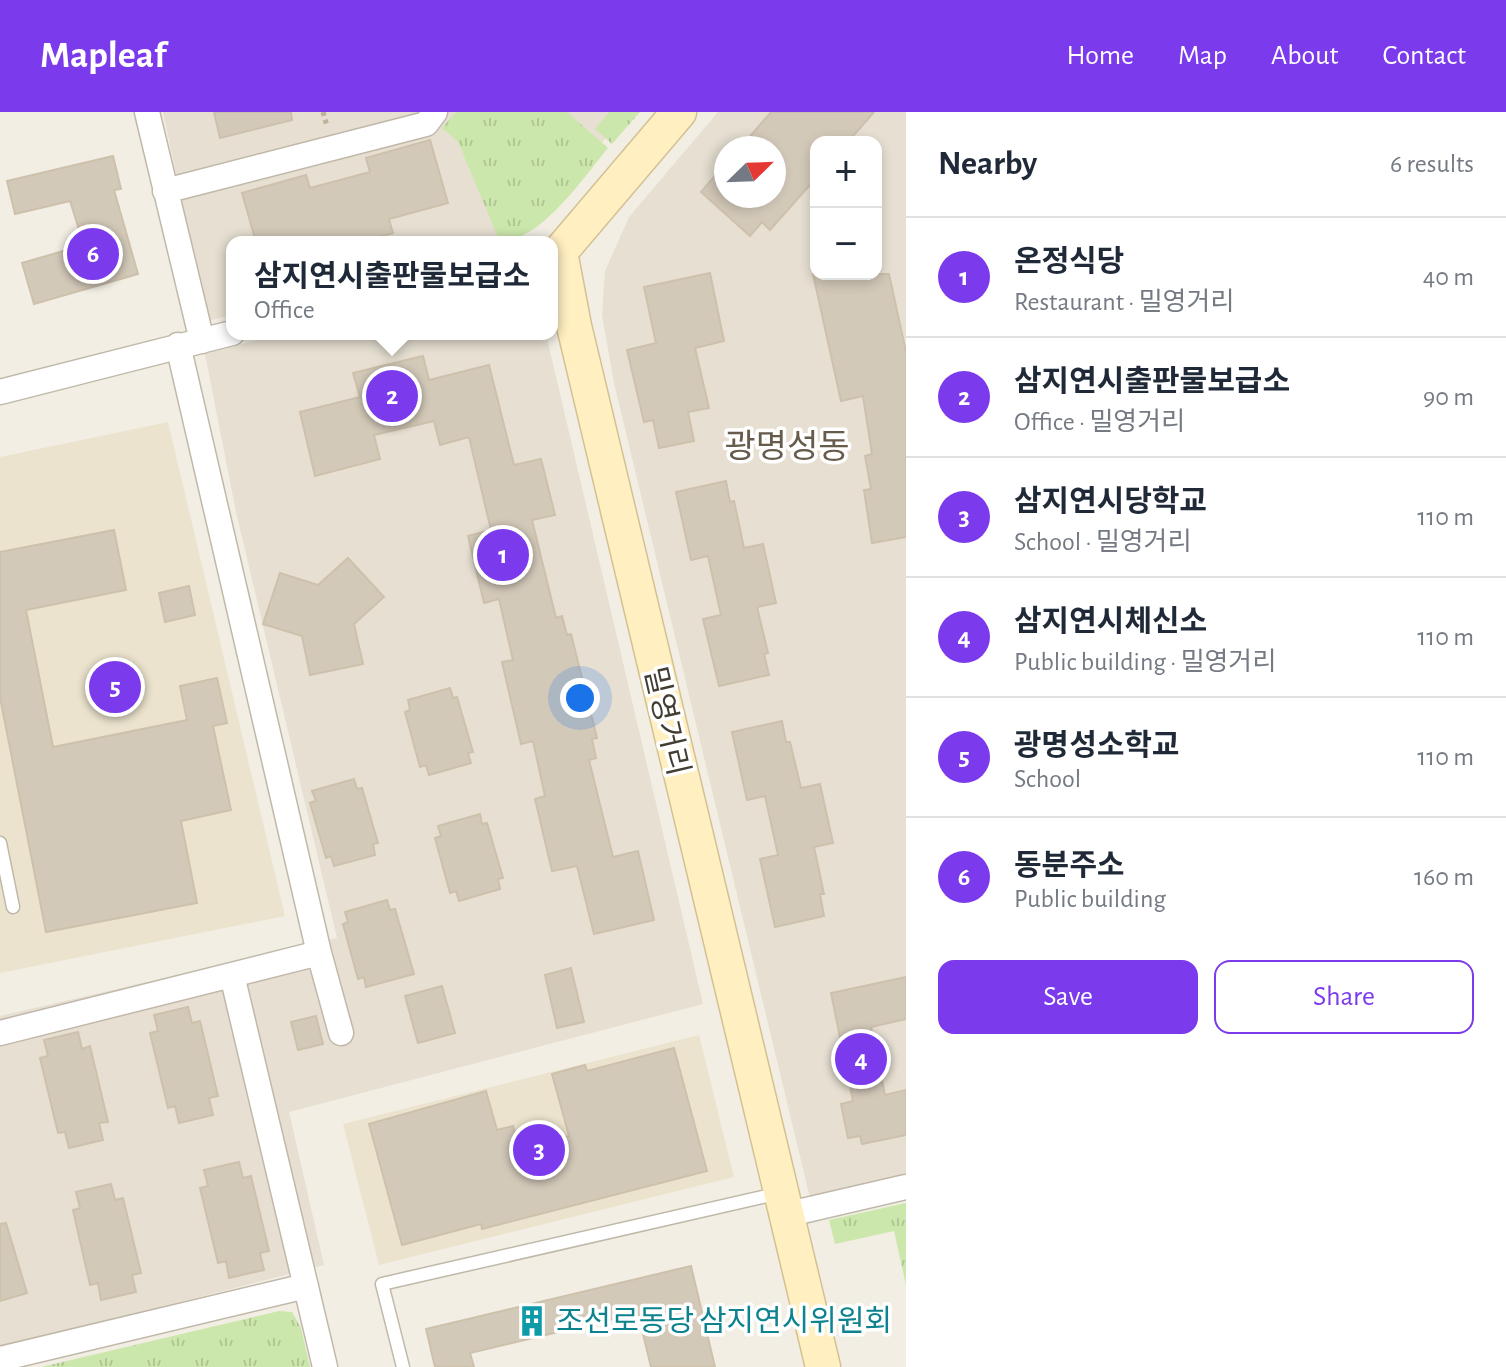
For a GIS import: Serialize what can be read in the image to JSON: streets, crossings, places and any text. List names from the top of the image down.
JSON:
{
  "streets": {
    "main road": ["밀영거리"]
  },
  "districts": ["광명성동"],
  "places": {
    "building": ["조선로동당 삼지연시위원회"]
  },
  "north": "top right",
  "page": {
    "header": "Mapleaf",
    "nav": [
      "Home",
      "Map",
      "About",
      "Contact"
    ],
    "heading": ["Nearby", "6 results"],
    "map_buttons": ["+", "−"],
    "list": [
      {
        "mark": "1",
        "name": "온정식당",
        "note": "Restaurant · 밀영거리",
        "value": "40 m"
      },
      {
        "mark": "2",
        "name": "삼지연시출판물보급소",
        "note": "Office · 밀영거리",
        "value": "90 m"
      },
      {
        "mark": "3",
        "name": "삼지연시당학교",
        "note": "School · 밀영거리",
        "value": "110 m"
      },
      {
        "mark": "4",
        "name": "삼지연시체신소",
        "note": "Public building · 밀영거리",
        "value": "110 m"
      },
      {
        "mark": "5",
        "name": "광명성소학교",
        "note": "School",
        "value": "110 m"
      },
      {
        "mark": "6",
        "name": "동분주소",
        "note": "Public building",
        "value": "160 m"
      }
    ],
    "pins": [
      "6",
      "2",
      "1",
      "5",
      "4",
      "3"
    ],
    "popup": ["삼지연시출판물보급소", "Office"],
    "buttons": ["Save", "Share"]
  }
}
